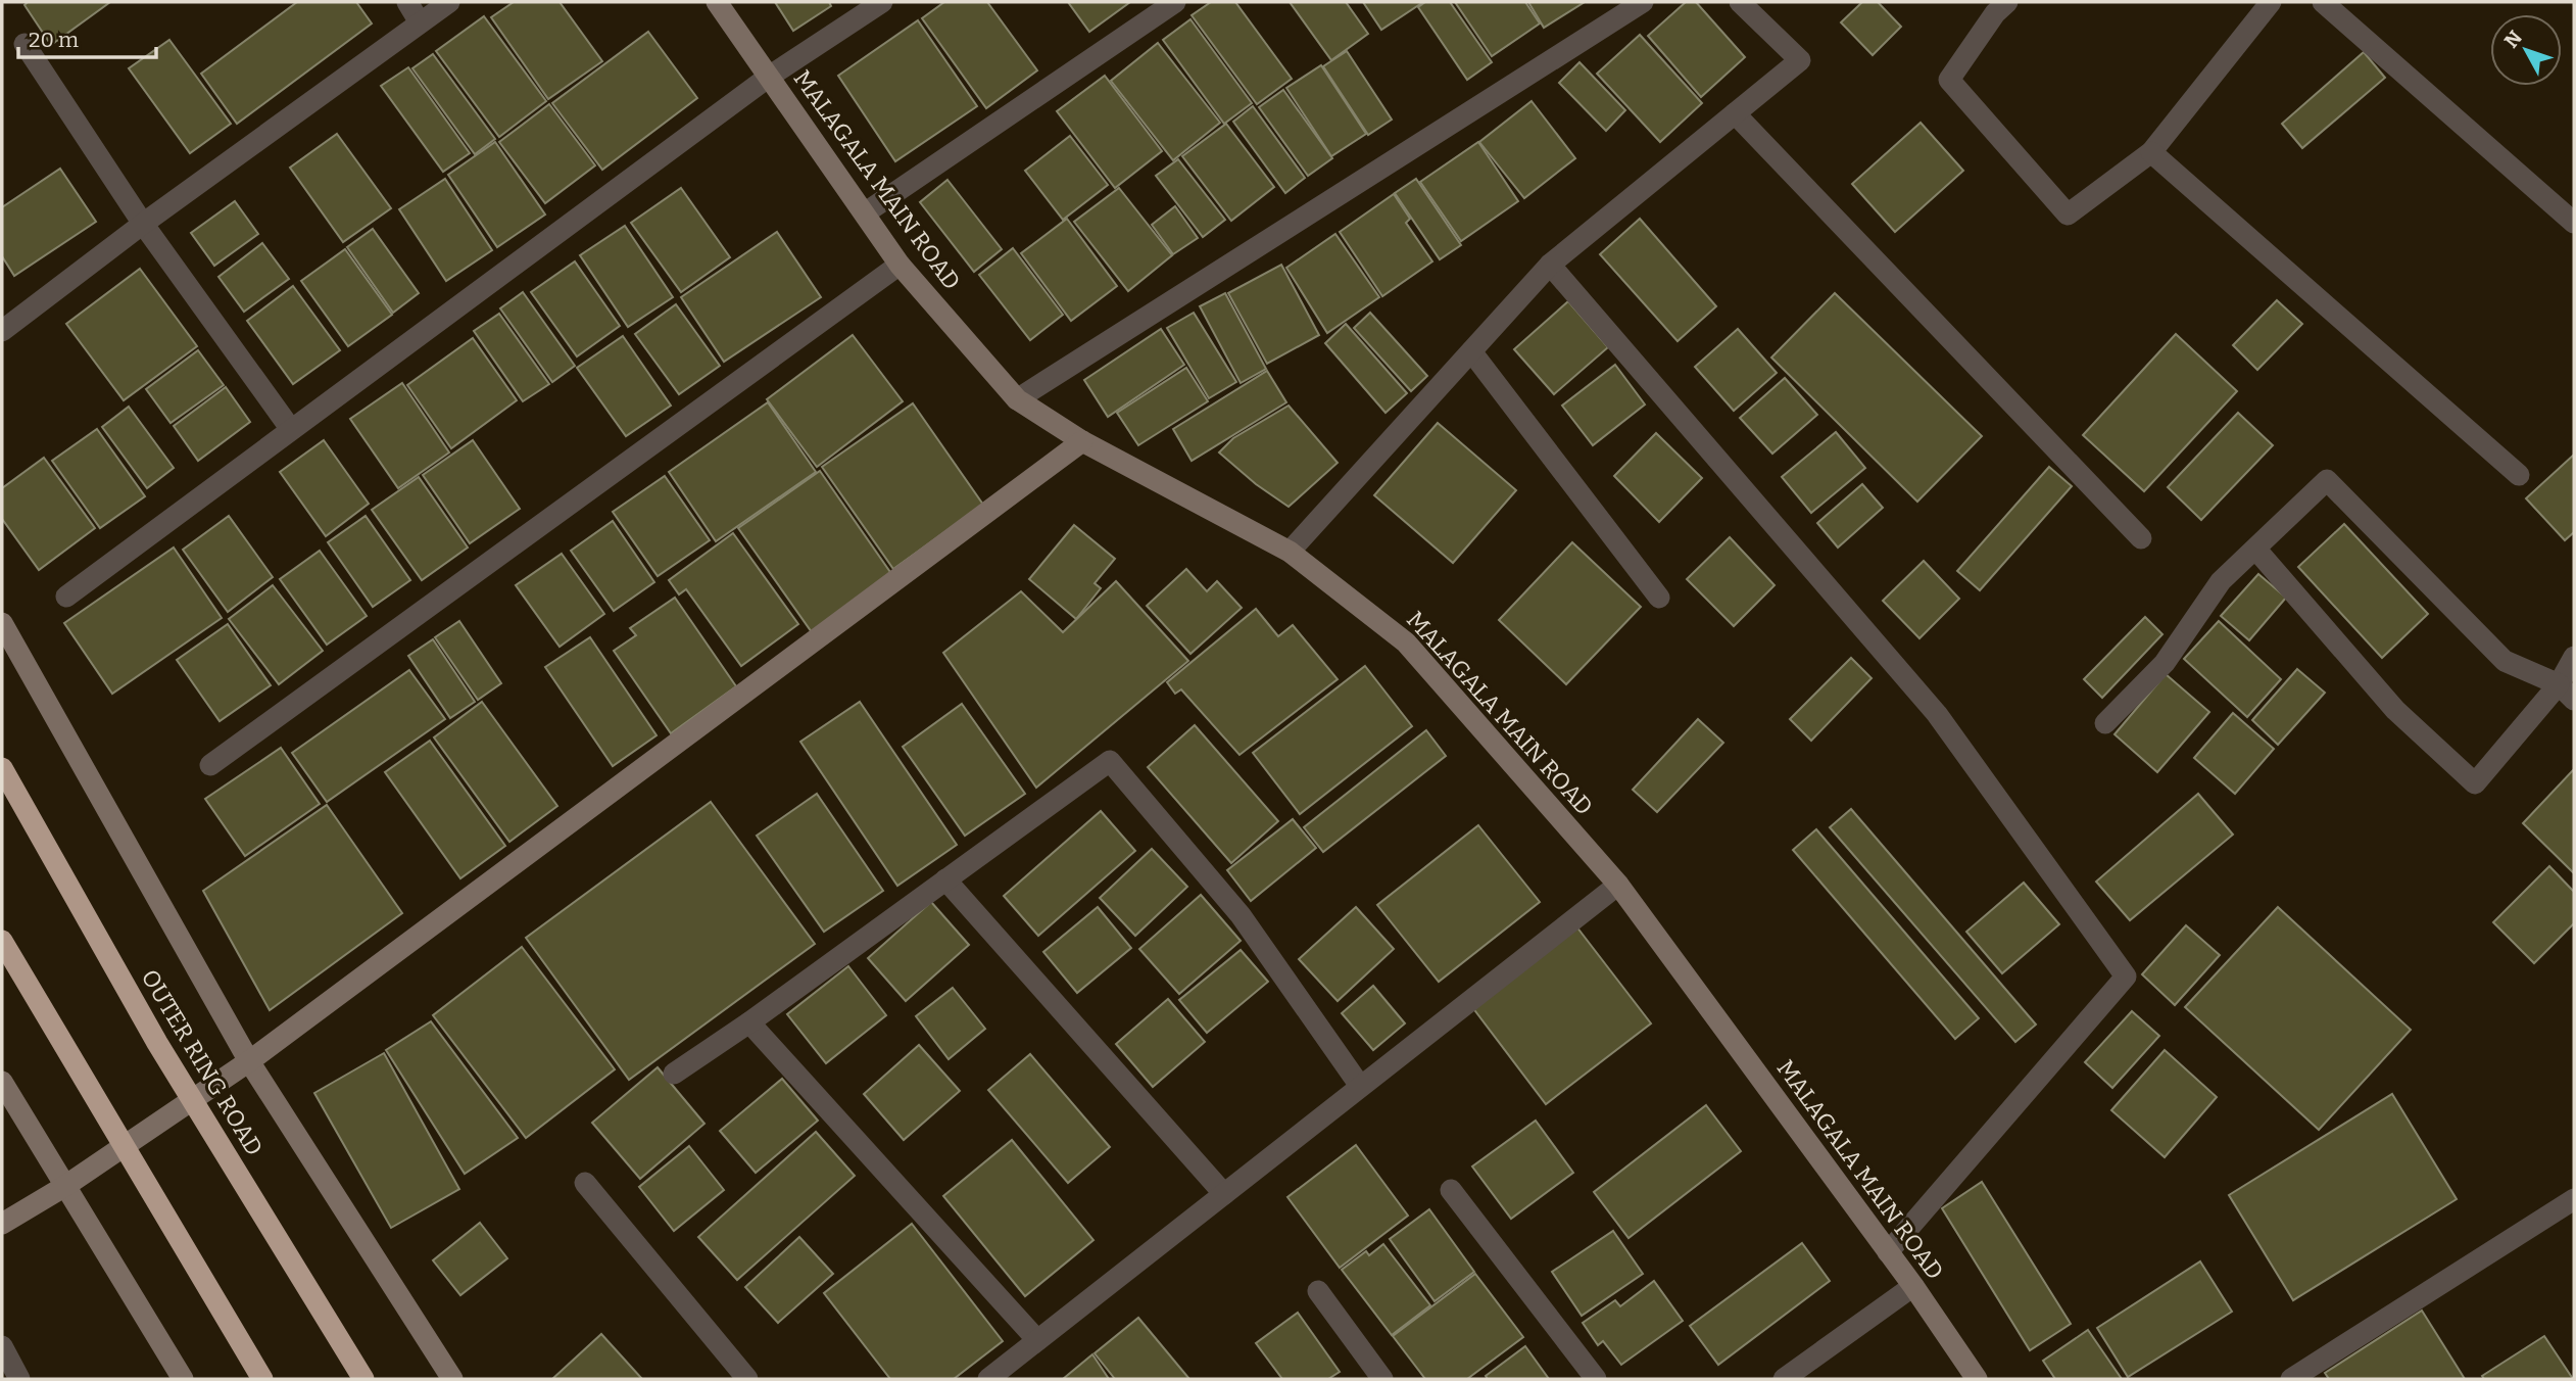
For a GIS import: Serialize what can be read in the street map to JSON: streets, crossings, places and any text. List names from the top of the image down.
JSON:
{
  "streets": {
    "highway": ["OUTER RING ROAD"],
    "street": ["MALAGALA MAIN ROAD"]
  },
  "scale_bar": "20 m",
  "north": "top left"
}
